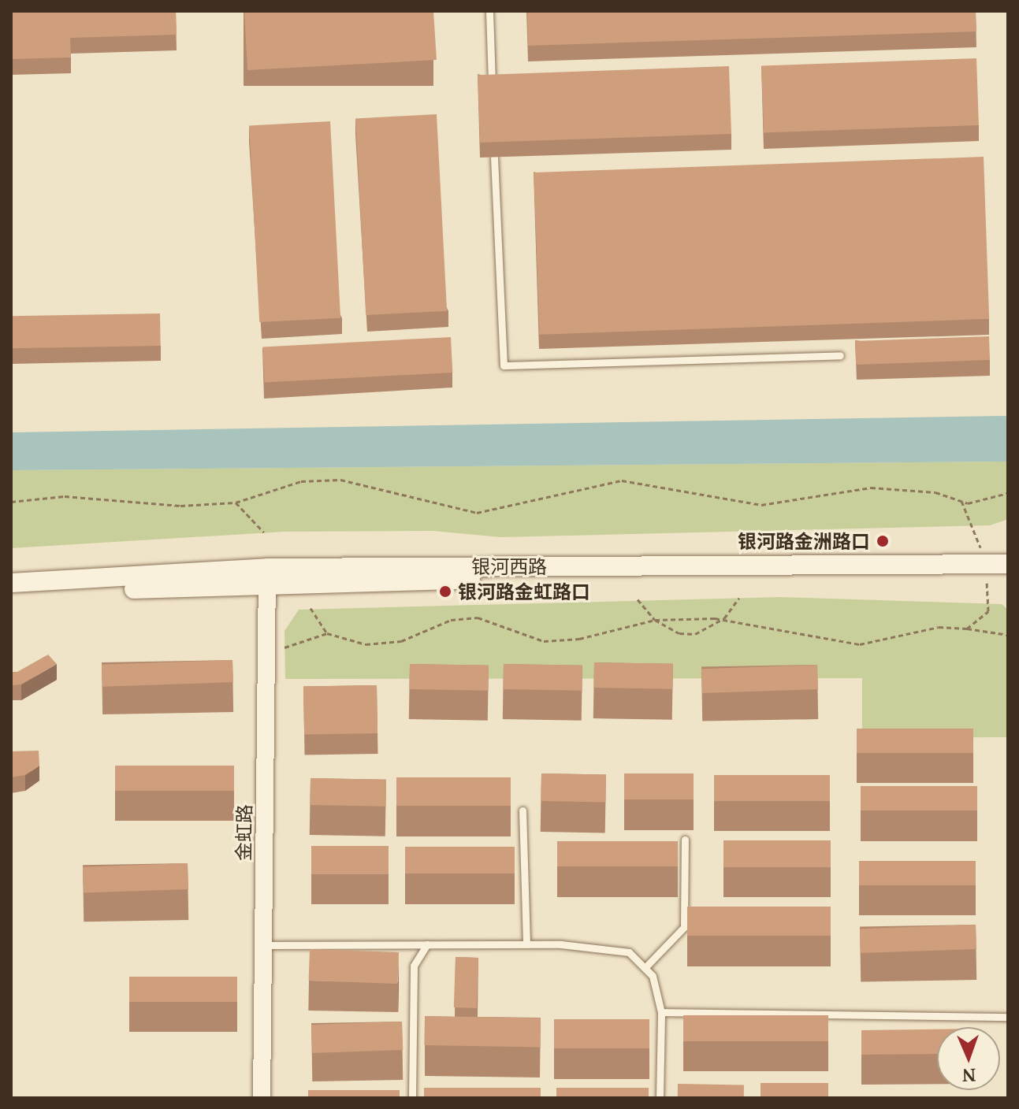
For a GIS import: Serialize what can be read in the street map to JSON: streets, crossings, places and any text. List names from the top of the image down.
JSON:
{
  "streets": {
    "main road": ["银河西路"],
    "street": ["金虹路"]
  },
  "crossings": [
    ["银河西路", "金虹路"]
  ],
  "places": ["银河路金洲路口", "银河路金虹路口"],
  "north": "bottom"
}
